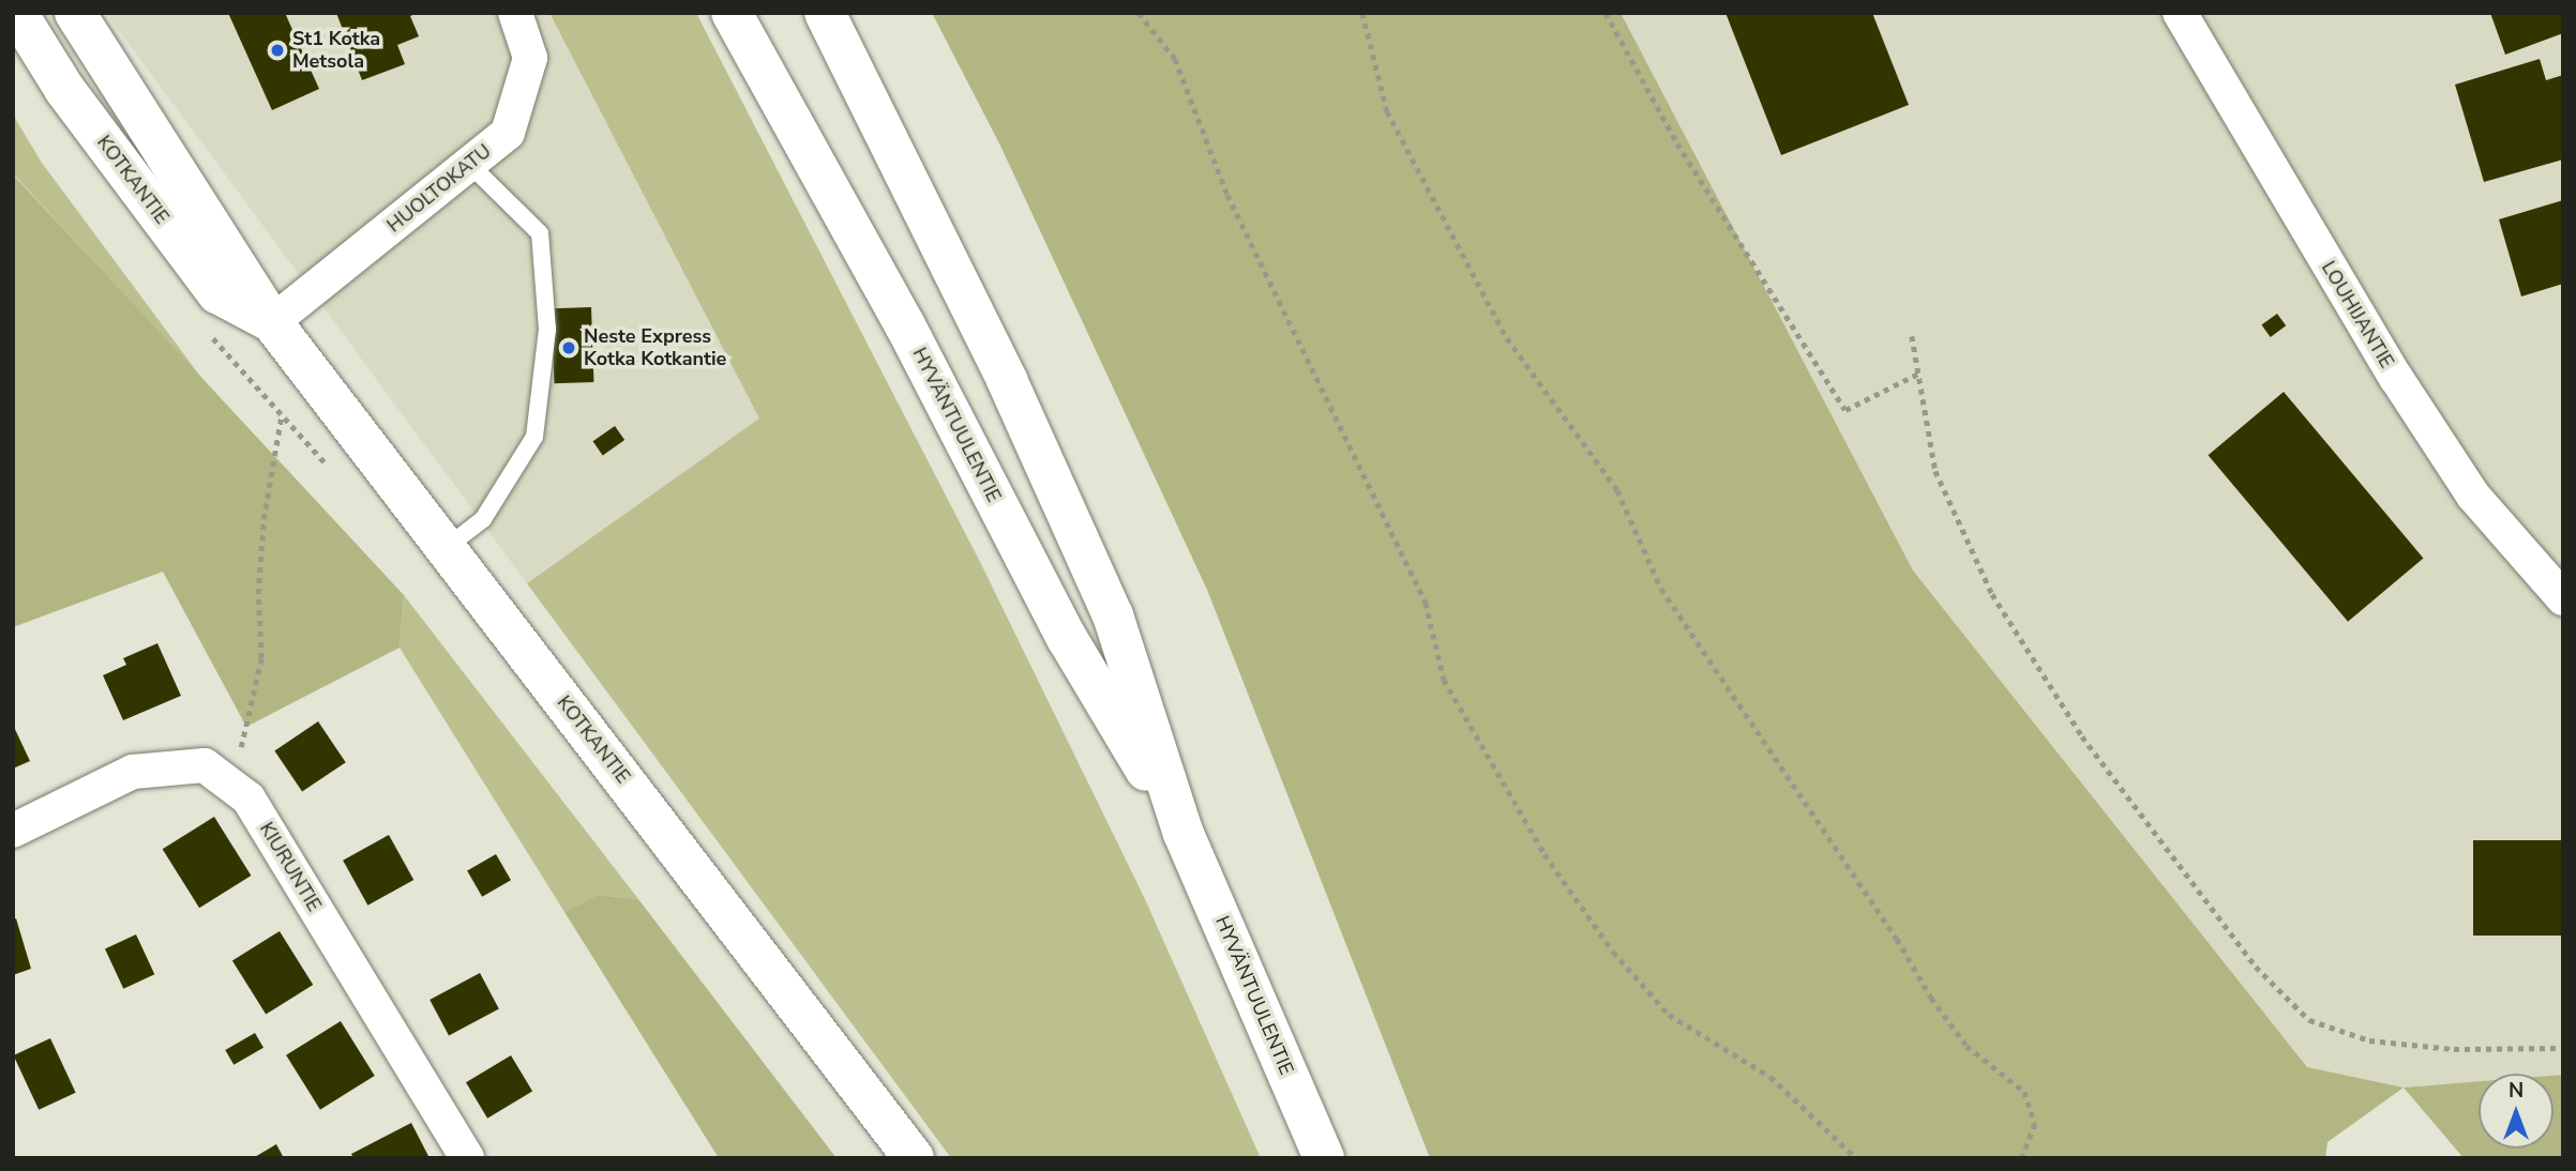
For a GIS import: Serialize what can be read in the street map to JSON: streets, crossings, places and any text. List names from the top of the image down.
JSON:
{
  "streets": {
    "main road": ["KOTKANTIE", "HYVÄNTUULENTIE"],
    "street": ["HUOLTOKATU", "LOUHIJANTIE", "KIURUNTIE"]
  },
  "crossings": [
    ["KOTKANTIE", "HUOLTOKATU"]
  ],
  "places": ["St1 Kotka Metsola", "Neste Express Kotka Kotkantie"],
  "north": "top"
}
